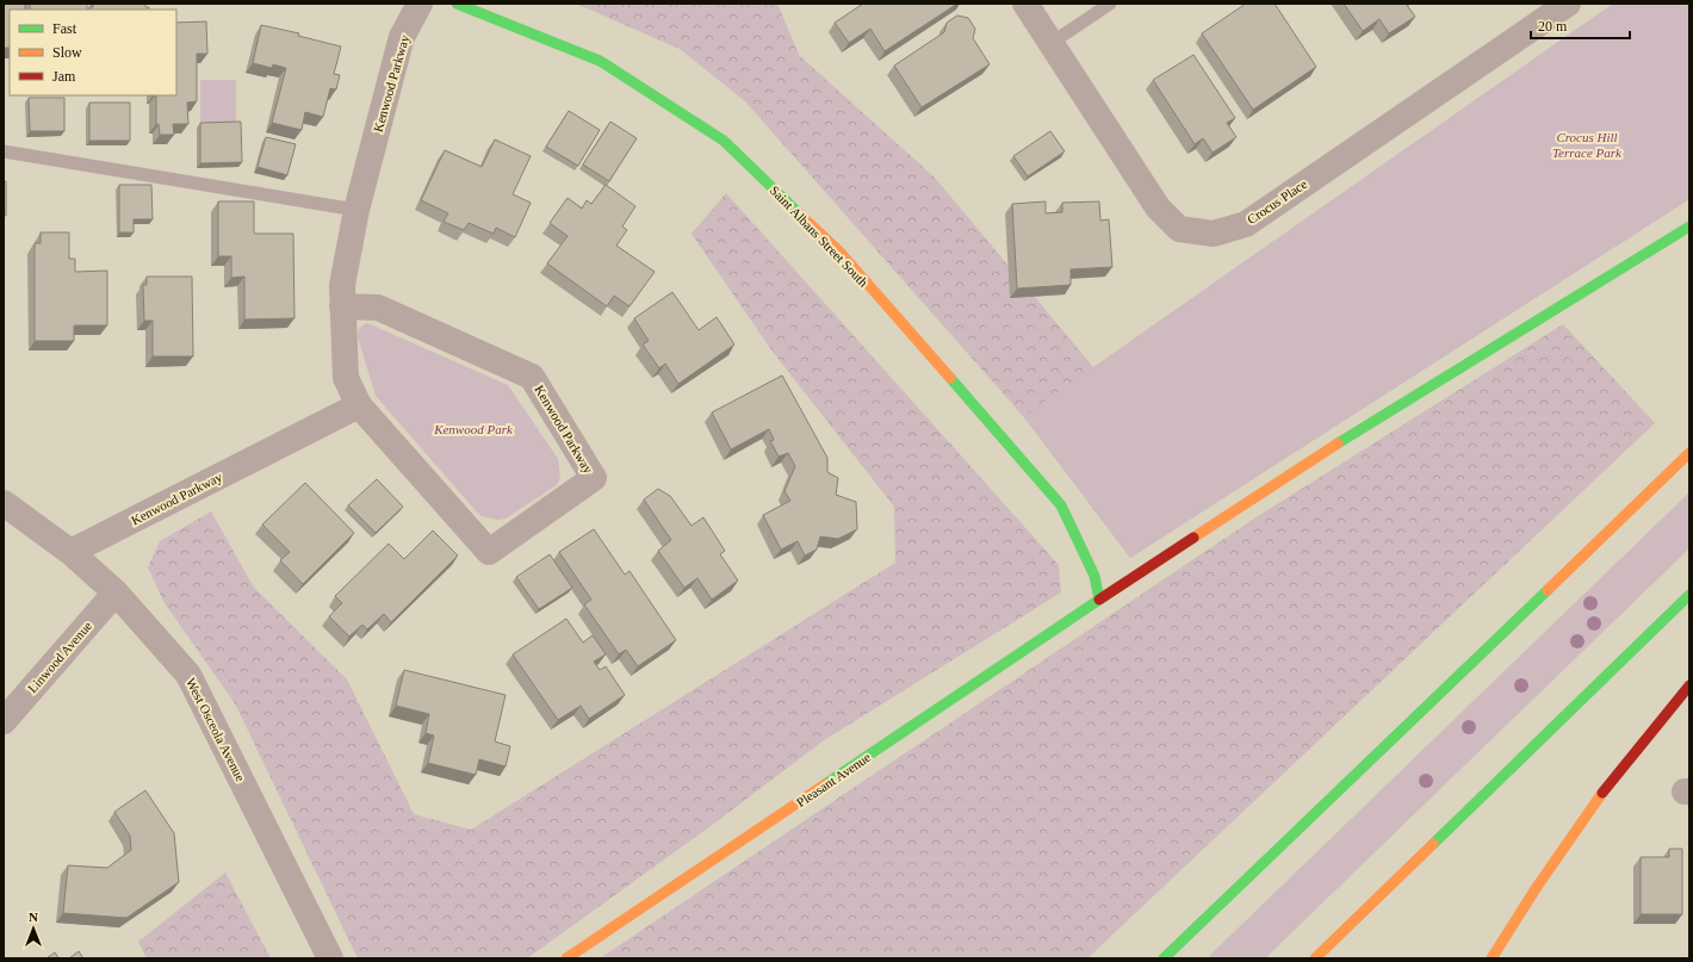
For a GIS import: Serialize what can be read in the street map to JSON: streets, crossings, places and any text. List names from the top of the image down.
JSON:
{
  "streets": {
    "main road": ["Saint Albans Street South", "Pleasant Avenue"],
    "street": [
      "Kenwood Parkway",
      "Crocus Place",
      "Linwood Avenue",
      "West Osceola Avenue"
    ]
  },
  "crossings": [
    ["Kenwood Parkway", "West Osceola Avenue"],
    ["Saint Albans Street South", "Pleasant Avenue"],
    ["Linwood Avenue", "West Osceola Avenue"]
  ],
  "parks": ["Crocus Hill Terrace Park", "Kenwood Park"],
  "legend": ["Fast", "Slow", "Jam"],
  "scale_bar": "20 m",
  "north": "top"
}
